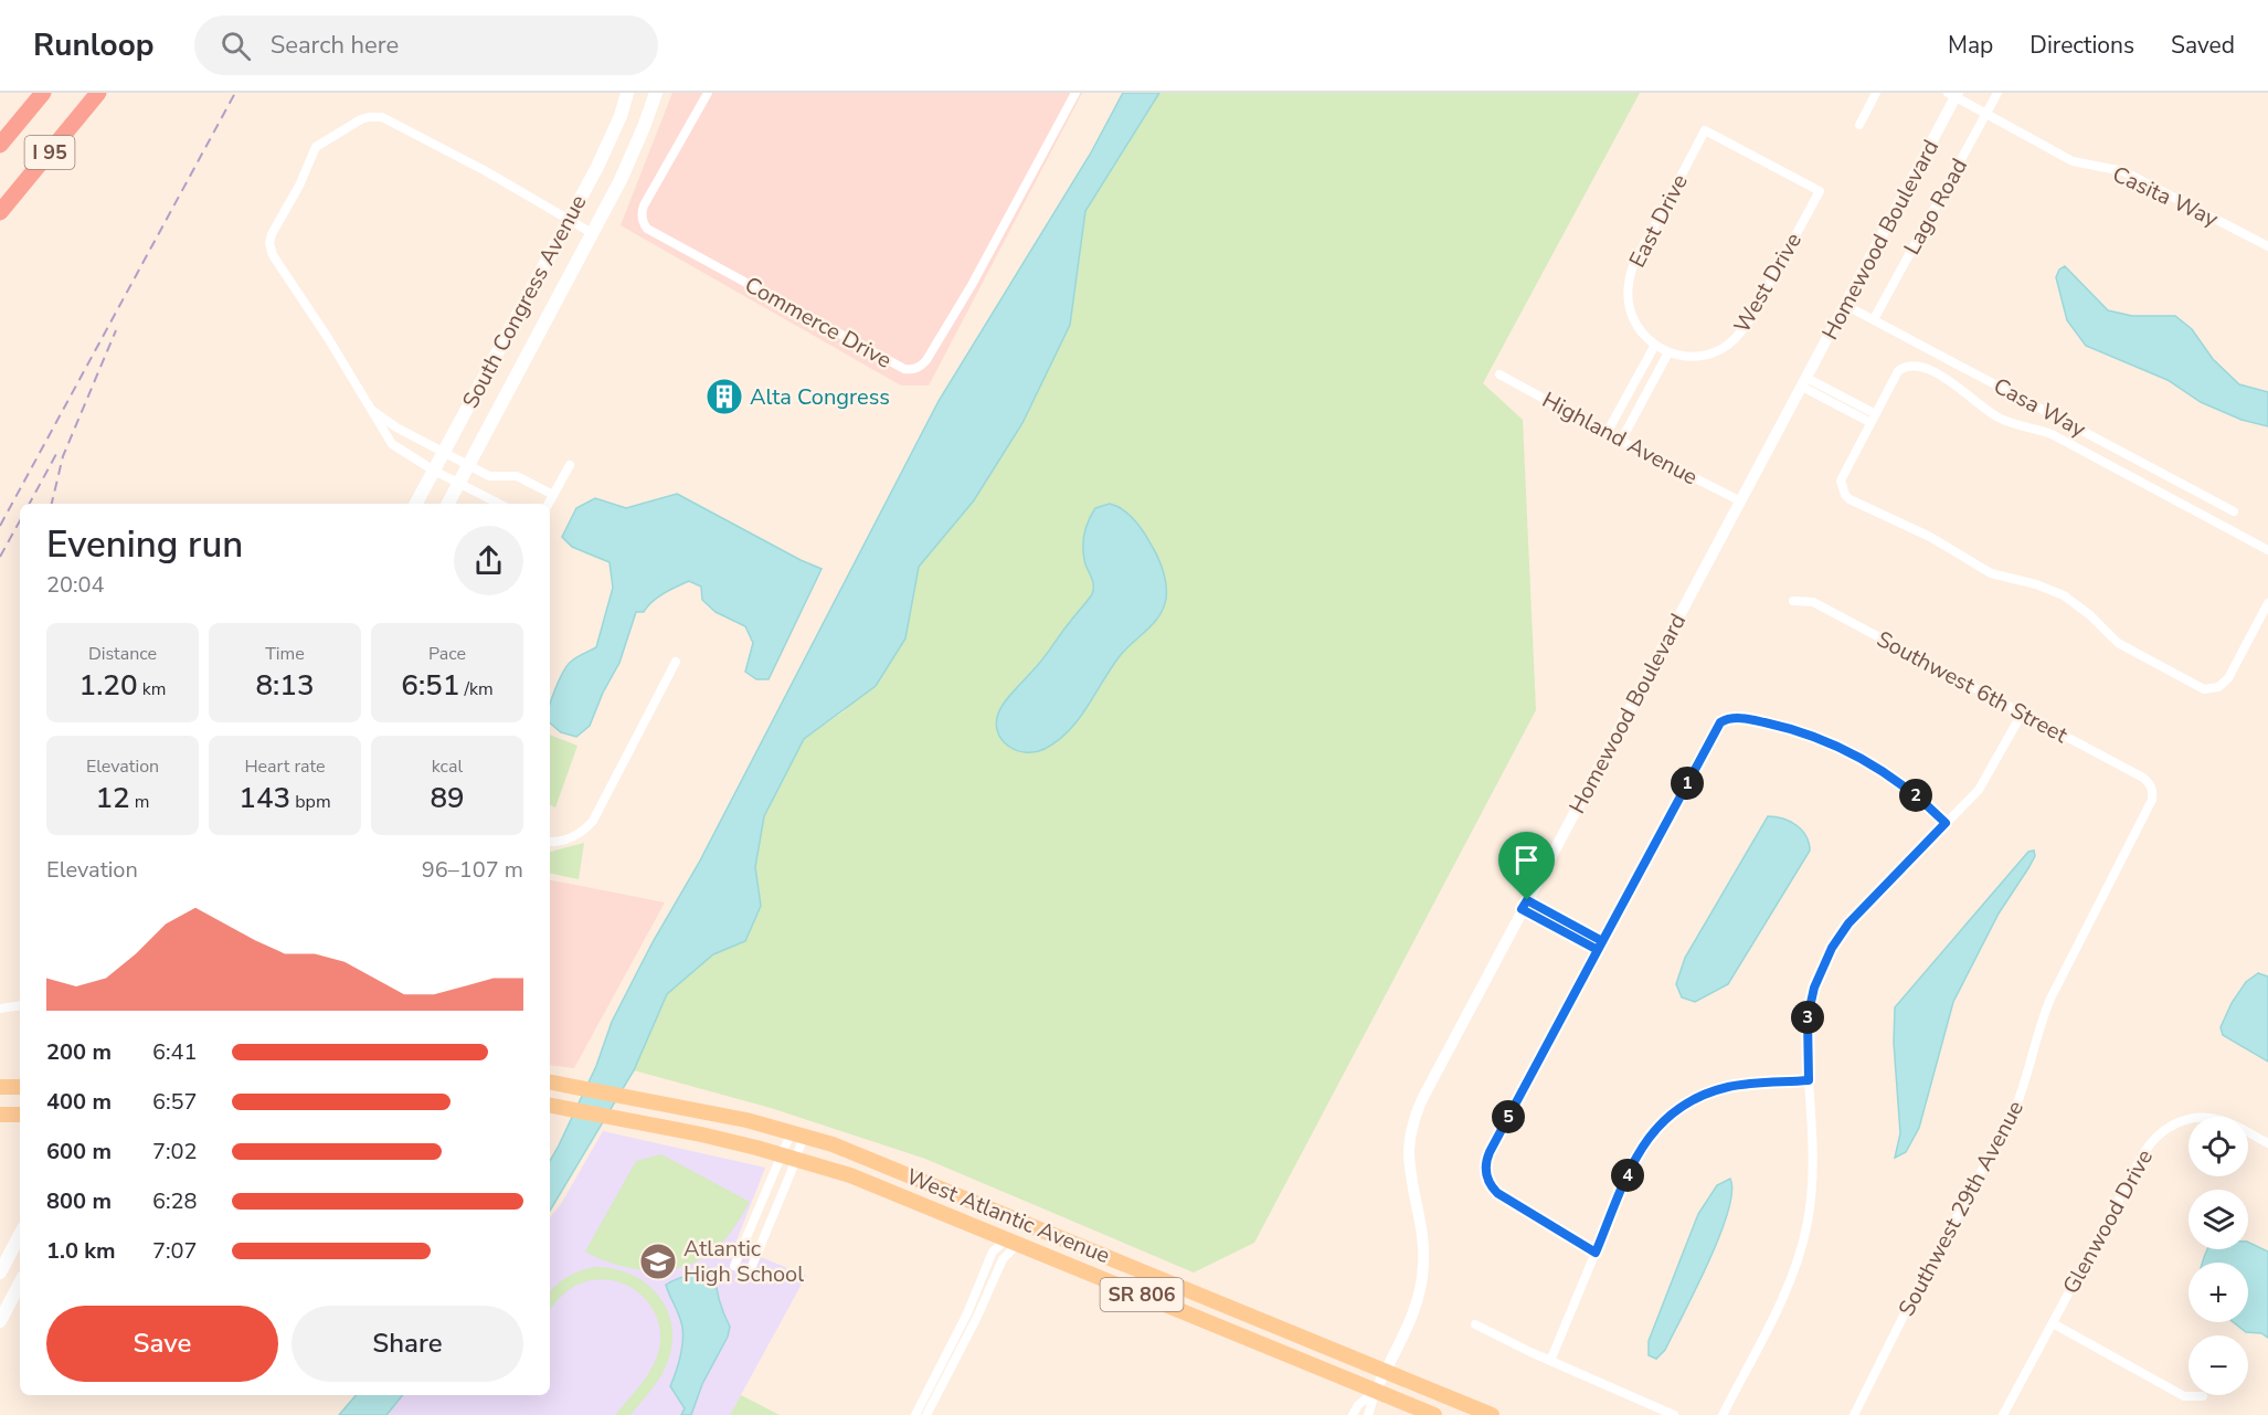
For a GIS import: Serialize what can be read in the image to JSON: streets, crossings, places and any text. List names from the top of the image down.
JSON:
{
  "streets": {
    "highway": ["I 95"],
    "main road": ["South Congress Avenue", "West Atlantic Avenue", "SR 806"],
    "street": [
      "Casita Way",
      "Lago Road",
      "East Drive",
      "Homewood Boulevard",
      "West Drive",
      "Commerce Drive",
      "Casa Way",
      "Highland Avenue",
      "Southwest 6th Street",
      "Southwest 29th Avenue",
      "Glenwood Drive"
    ]
  },
  "crossings": [
    ["Casita Way", "Lago Road"],
    ["Casita Way", "Homewood Boulevard"],
    ["Lago Road", "Casa Way"],
    ["East Drive", "West Drive"],
    ["Homewood Boulevard", "Casa Way"],
    ["Homewood Boulevard", "Highland Avenue"],
    ["Homewood Boulevard", "West Atlantic Avenue"],
    ["Southwest 6th Street", "Southwest 29th Avenue"]
  ],
  "places": {
    "building": ["Alta Congress"],
    "school or university": ["Atlantic High School"]
  },
  "page": {
    "header": "Runloop",
    "search": "Search here",
    "nav": ["Map", "Directions", "Saved"],
    "heading": ["Evening run", "20:04"],
    "stats": [
      ["Distance", "1.20 km"],
      ["Time", "8:13"],
      ["Pace", "6:51 /km"],
      ["Elevation", "12 m"],
      ["Heart rate", "143 bpm"],
      ["kcal", "89"]
    ],
    "pins": [
      "1",
      "2",
      "3",
      "5",
      "4"
    ],
    "chart": ["Elevation", "96–107 m"],
    "list": [
      {
        "name": "200 m",
        "note": "6:41"
      },
      {
        "name": "400 m",
        "note": "6:57"
      },
      {
        "name": "600 m",
        "note": "7:02"
      },
      {
        "name": "800 m",
        "note": "6:28"
      },
      {
        "name": "1.0 km",
        "note": "7:07"
      }
    ],
    "map_buttons": ["+", "−"],
    "buttons": ["Save", "Share"]
  }
}
